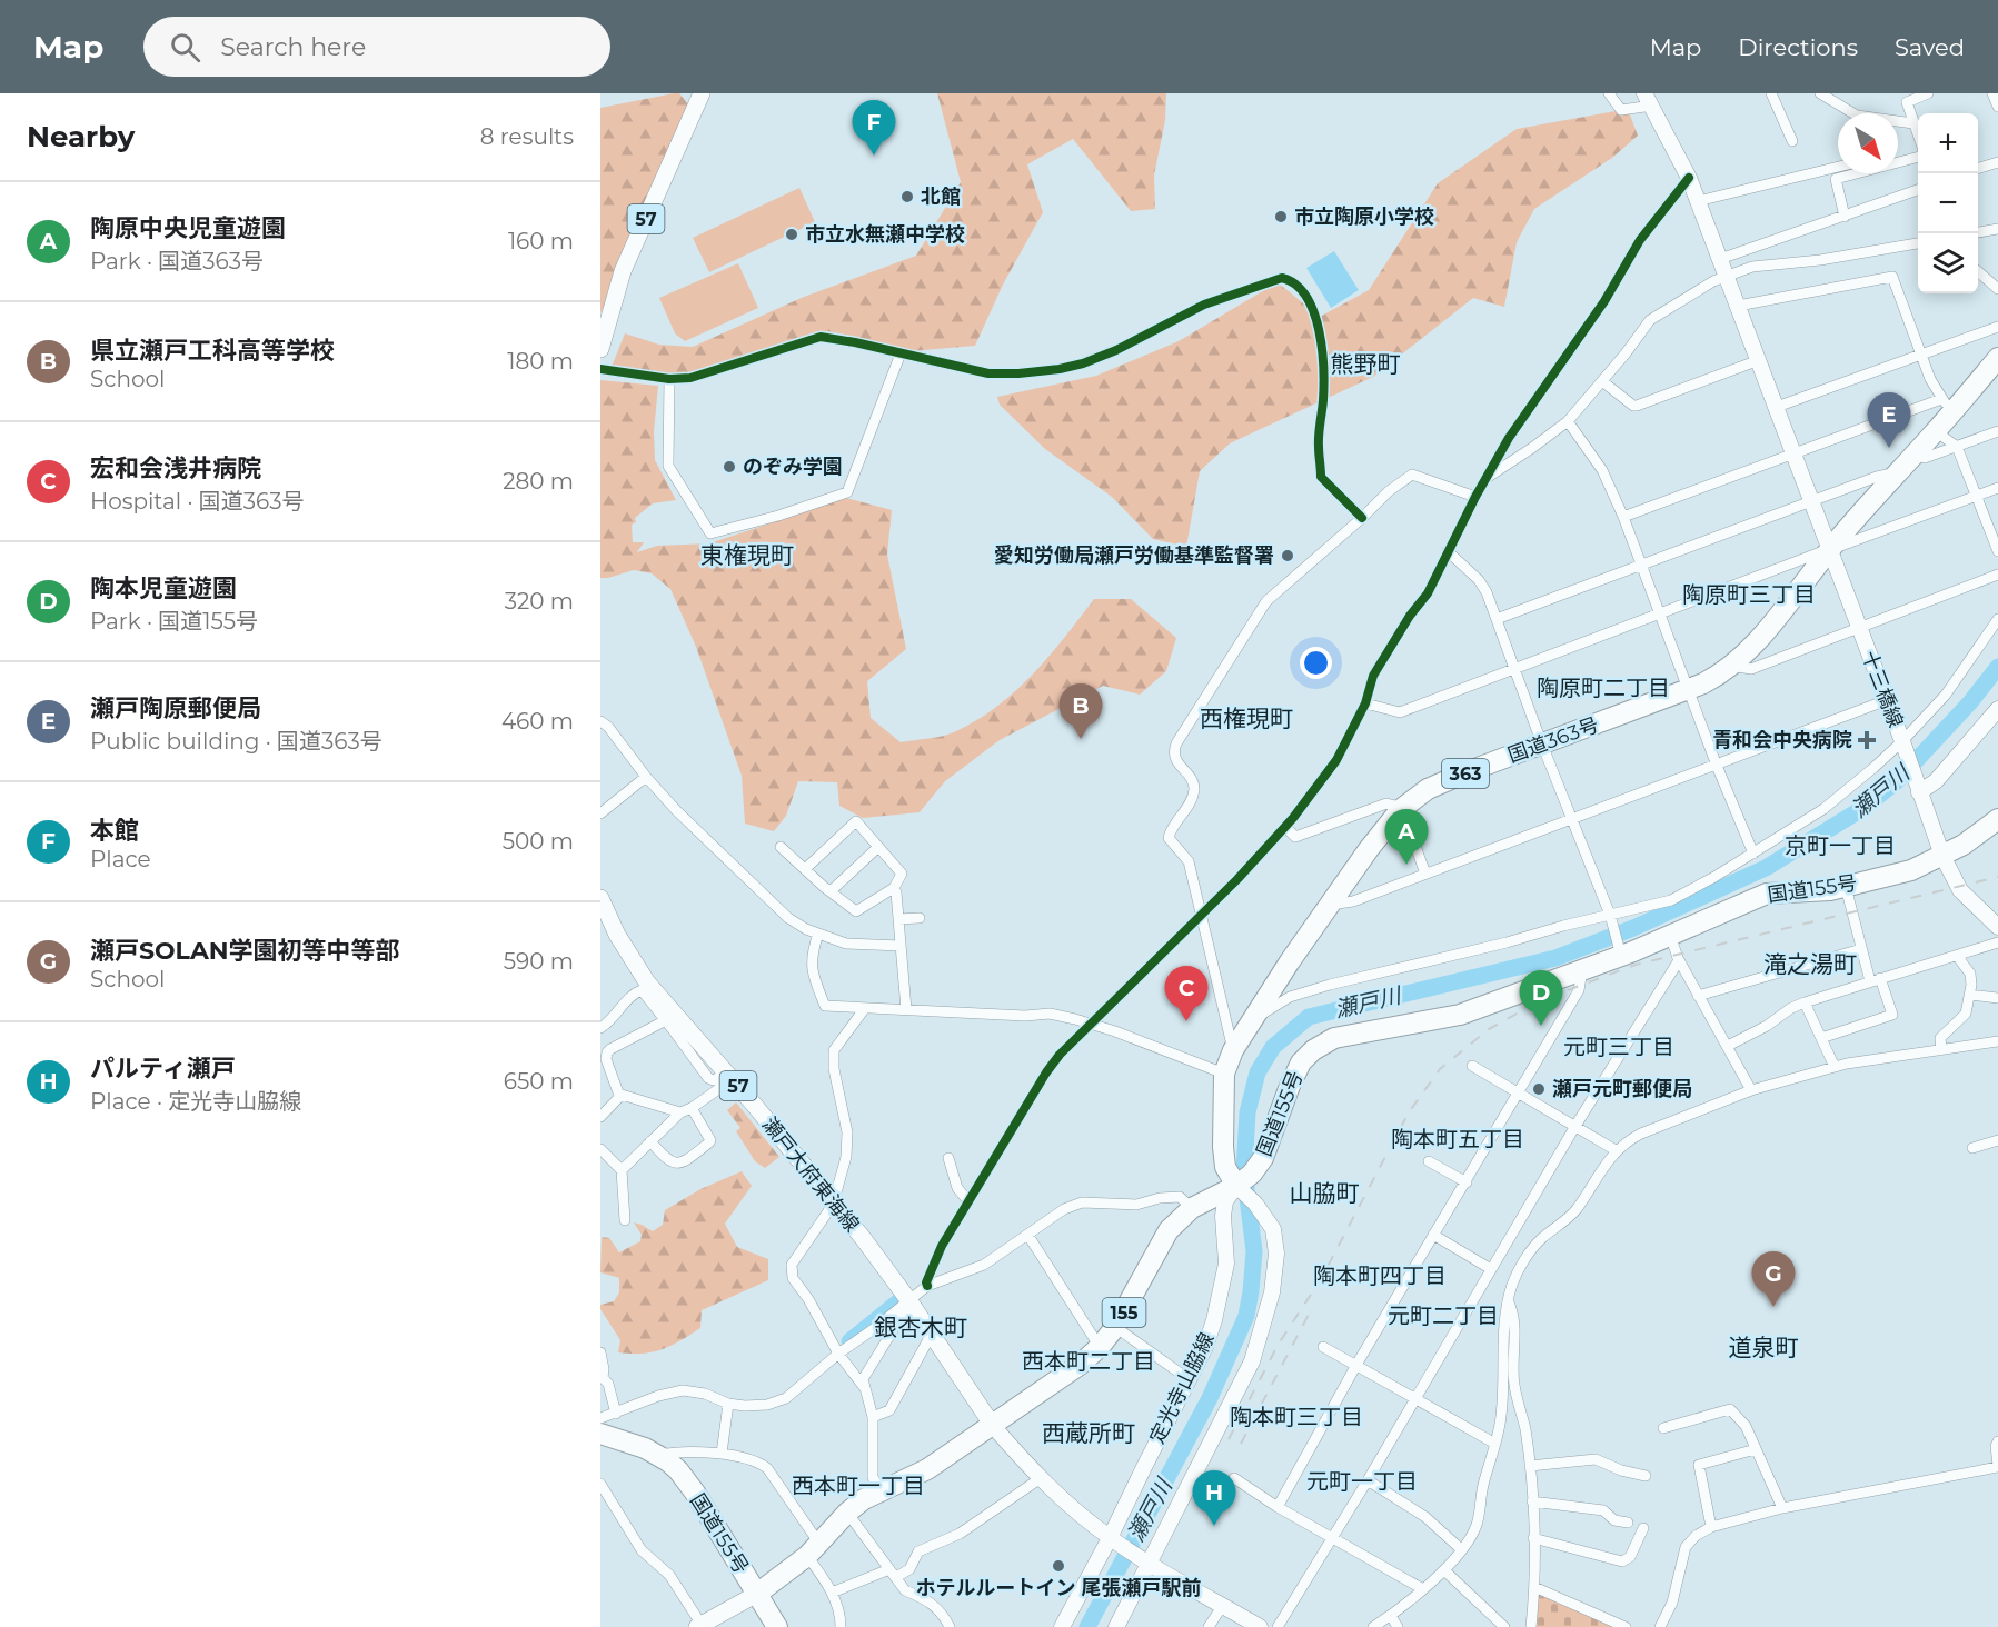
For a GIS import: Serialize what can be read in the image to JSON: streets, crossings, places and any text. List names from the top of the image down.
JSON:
{
  "streets": {
    "highway": [
      "国道363号",
      "363",
      "国道155号",
      "155"
    ],
    "main road": ["57", "瀬戸大府東海線"],
    "street": ["十三橋線", "定光寺山脇線"]
  },
  "crossings": [
    ["十三橋線", "国道363号"],
    ["十三橋線", "国道155号"],
    ["国道363号", "国道155号"],
    ["国道363号", "定光寺山脇線"],
    ["国道155号", "瀬戸大府東海線"],
    ["国道155号", "定光寺山脇線"]
  ],
  "districts": [
    "熊野町",
    "東権現町",
    "陶原町三丁目",
    "陶原町二丁目",
    "西権現町",
    "京町一丁目",
    "滝之湯町",
    "元町三丁目",
    "陶本町五丁目",
    "山脇町",
    "陶本町四丁目",
    "元町二丁目",
    "銀杏木町",
    "道泉町",
    "西本町二丁目",
    "陶本町三丁目",
    "西蔵所町",
    "元町一丁目",
    "西本町一丁目"
  ],
  "water": ["瀬戸川"],
  "places": {
    "other": [
      "北館",
      "市立陶原小学校",
      "市立水無瀬中学校",
      "のぞみ学園",
      "愛知労働局瀬戸労働基準監督署",
      "瀬戸元町郵便局",
      "ホテルルートイン 尾張瀬戸駅前"
    ],
    "health": ["青和会中央病院"]
  },
  "north": "bottom right",
  "page": {
    "header": "Map",
    "search": "Search here",
    "nav": ["Map", "Directions", "Saved"],
    "heading": ["Nearby", "8 results"],
    "pins": [
      "F",
      "E",
      "B",
      "A",
      "C",
      "D",
      "G",
      "H"
    ],
    "map_buttons": ["+", "−"],
    "list": [
      {
        "mark": "A",
        "name": "陶原中央児童遊園",
        "note": "Park · 国道363号",
        "value": "160 m"
      },
      {
        "mark": "B",
        "name": "県立瀬戸工科高等学校",
        "note": "School",
        "value": "180 m"
      },
      {
        "mark": "C",
        "name": "宏和会浅井病院",
        "note": "Hospital · 国道363号",
        "value": "280 m"
      },
      {
        "mark": "D",
        "name": "陶本児童遊園",
        "note": "Park · 国道155号",
        "value": "320 m"
      },
      {
        "mark": "E",
        "name": "瀬戸陶原郵便局",
        "note": "Public building · 国道363号",
        "value": "460 m"
      },
      {
        "mark": "F",
        "name": "本館",
        "note": "Place",
        "value": "500 m"
      },
      {
        "mark": "G",
        "name": "瀬戸SOLAN学園初等中等部",
        "note": "School",
        "value": "590 m"
      },
      {
        "mark": "H",
        "name": "パルティ瀬戸",
        "note": "Place · 定光寺山脇線",
        "value": "650 m"
      }
    ]
  }
}
